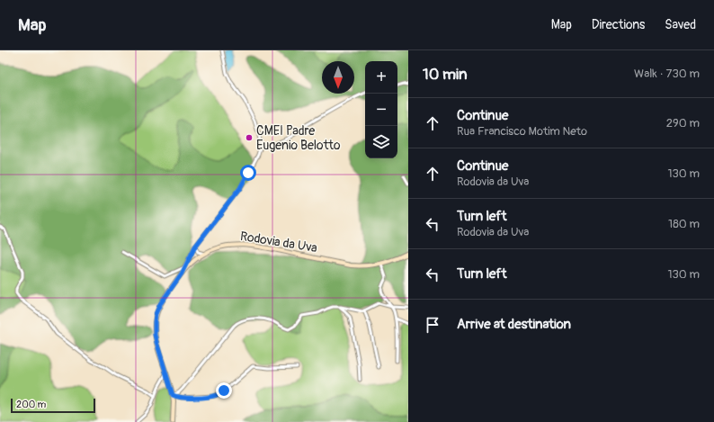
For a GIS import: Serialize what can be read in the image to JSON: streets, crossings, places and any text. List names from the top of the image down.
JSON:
{
  "streets": {
    "street": ["Rodovia da Uva"]
  },
  "places": ["CMEI Padre Eugenio Belotto"],
  "scale_bar": "200 m",
  "north": "bottom",
  "page": {
    "header": "Map",
    "nav": ["Map", "Directions", "Saved"],
    "heading": ["10 min", "Walk · 730 m"],
    "map_buttons": ["+", "−"],
    "list": [
      ["Continue", "Rua Francisco Motim Neto", "290 m"],
      ["Continue", "Rodovia da Uva", "130 m"],
      ["Turn left", "Rodovia da Uva", "180 m"],
      ["Turn left", "130 m"],
      "Arrive at destination"
    ],
    "scale": "200 m"
  }
}
